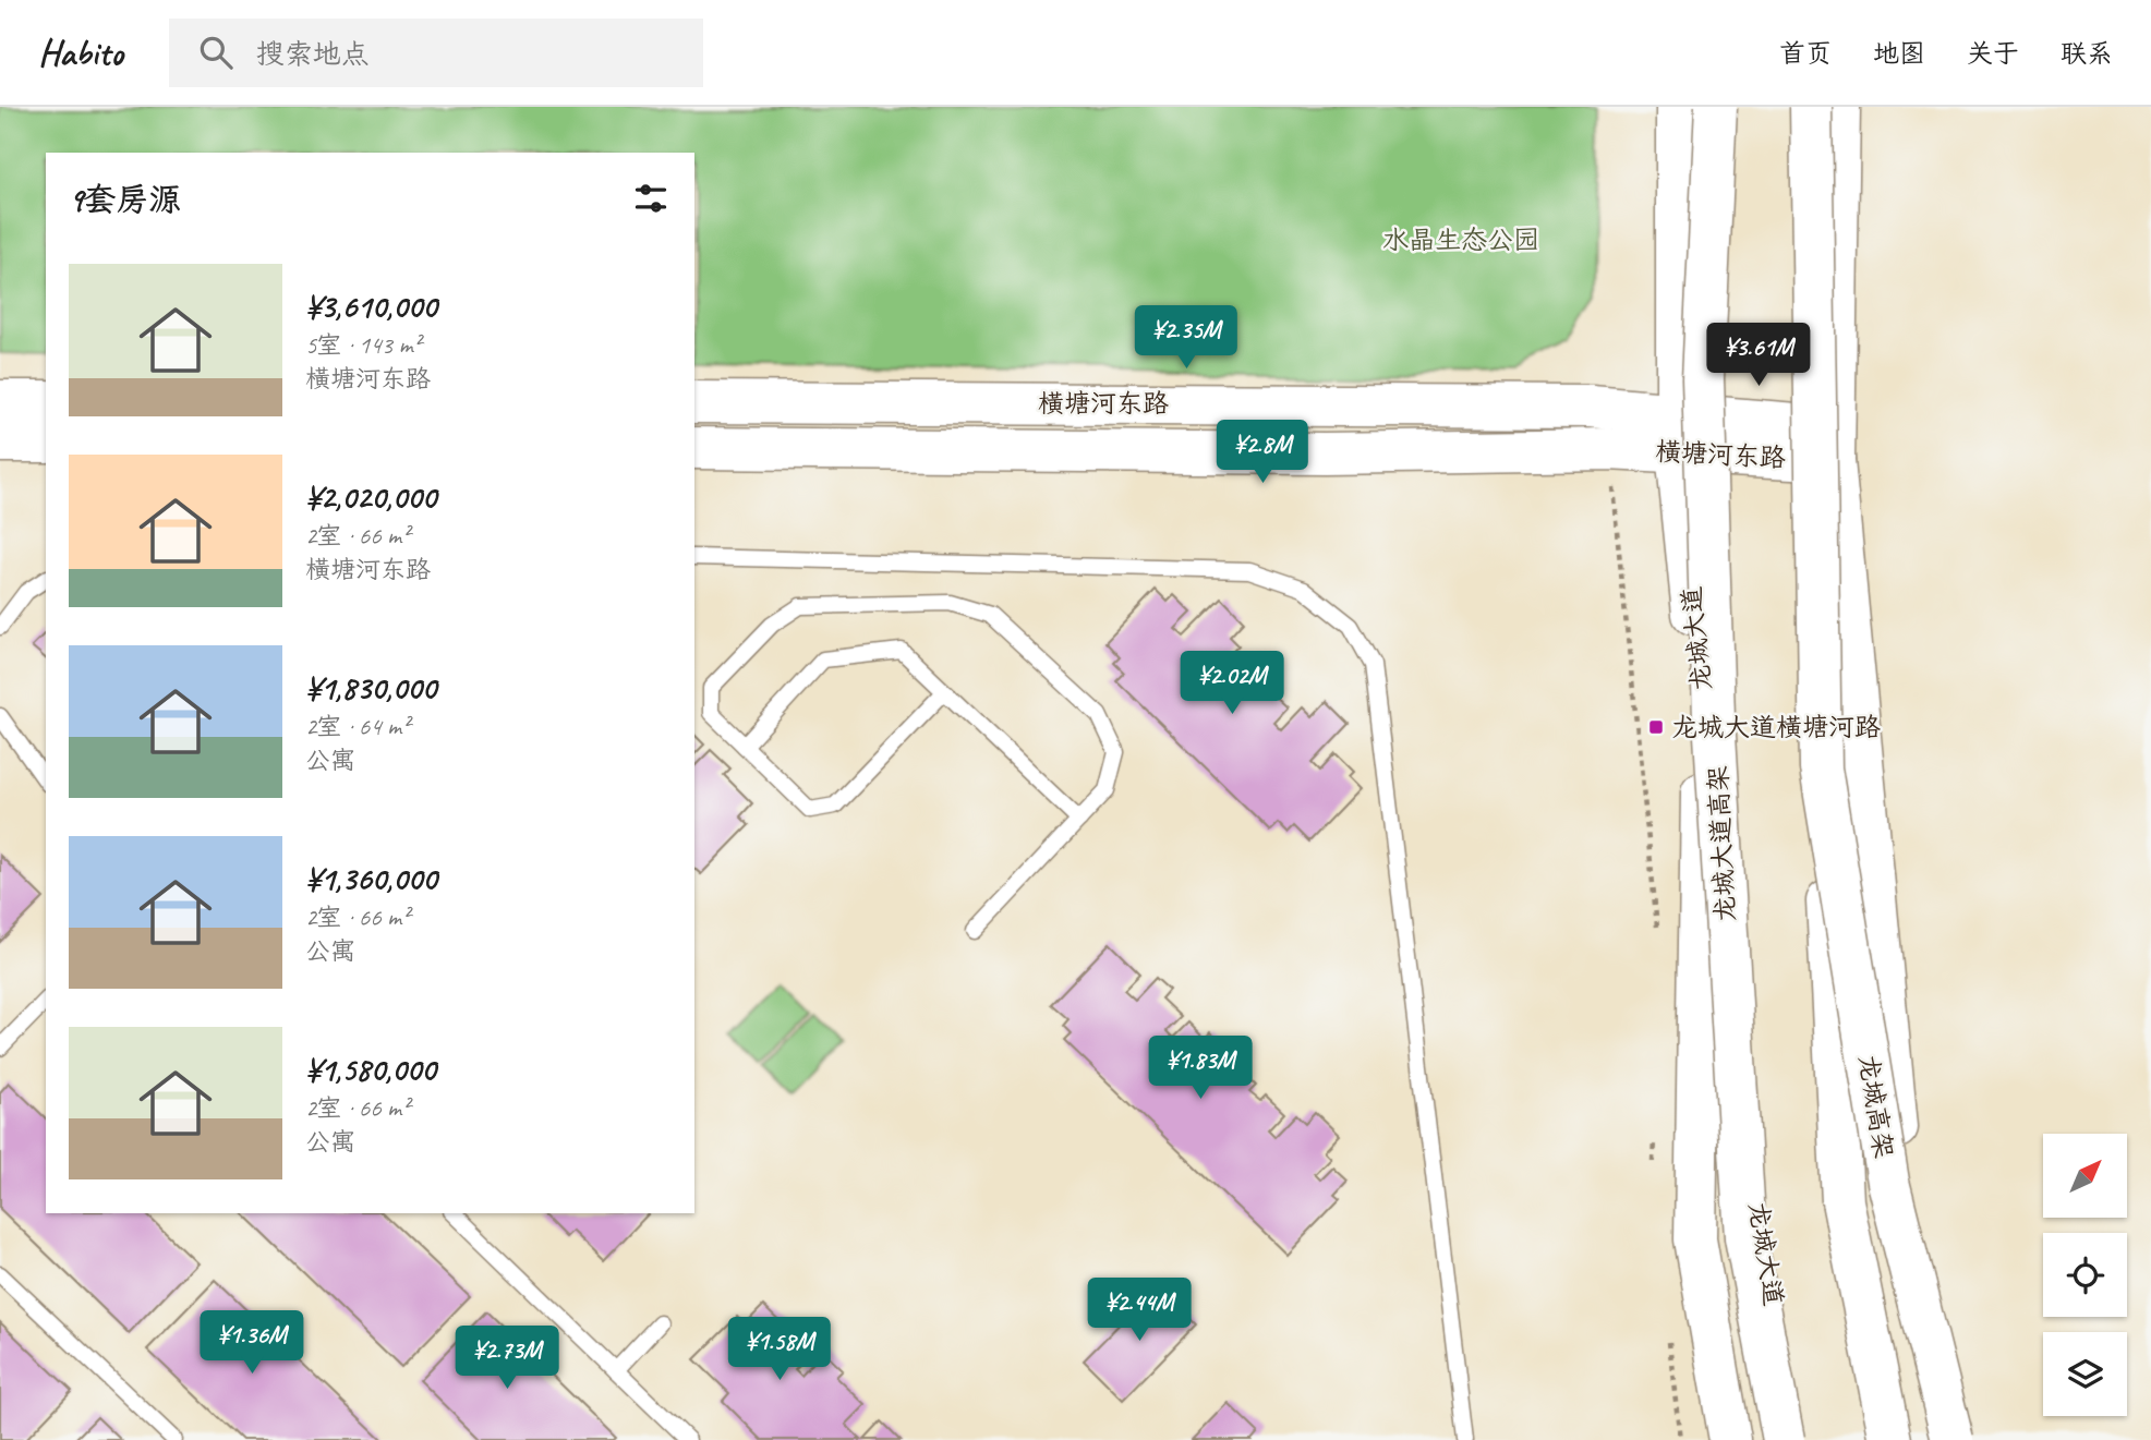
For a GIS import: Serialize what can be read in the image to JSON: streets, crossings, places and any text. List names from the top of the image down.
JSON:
{
  "streets": {
    "main road": [
      "横塘河东路",
      "龙城大道",
      "龙城大道高架",
      "龙城高架"
    ]
  },
  "crossings": [
    ["横塘河东路", "龙城大道"]
  ],
  "parks": ["水晶生态公园"],
  "places": {
    "transit": ["龙城大道横塘河路"]
  },
  "north": "top right",
  "page": {
    "header": "Habito",
    "search": "搜索地点",
    "nav": [
      "首页",
      "地图",
      "关于",
      "联系"
    ],
    "heading": "9套房源",
    "list": [
      {
        "name": "¥3,610,000",
        "note": "5室 · 143 m² · 横塘河东路"
      },
      {
        "name": "¥2,020,000",
        "note": "2室 · 66 m² · 横塘河东路"
      },
      {
        "name": "¥1,830,000",
        "note": "2室 · 64 m² · 公寓"
      },
      {
        "name": "¥1,360,000",
        "note": "2室 · 66 m² · 公寓"
      },
      {
        "name": "¥1,580,000",
        "note": "2室 · 66 m² · 公寓"
      }
    ],
    "price": [
      "¥2.35M",
      "¥3.61M",
      "¥2.8M",
      "¥2.02M",
      "¥1.83M",
      "¥2.44M",
      "¥1.36M",
      "¥1.58M",
      "¥2.73M"
    ]
  }
}
